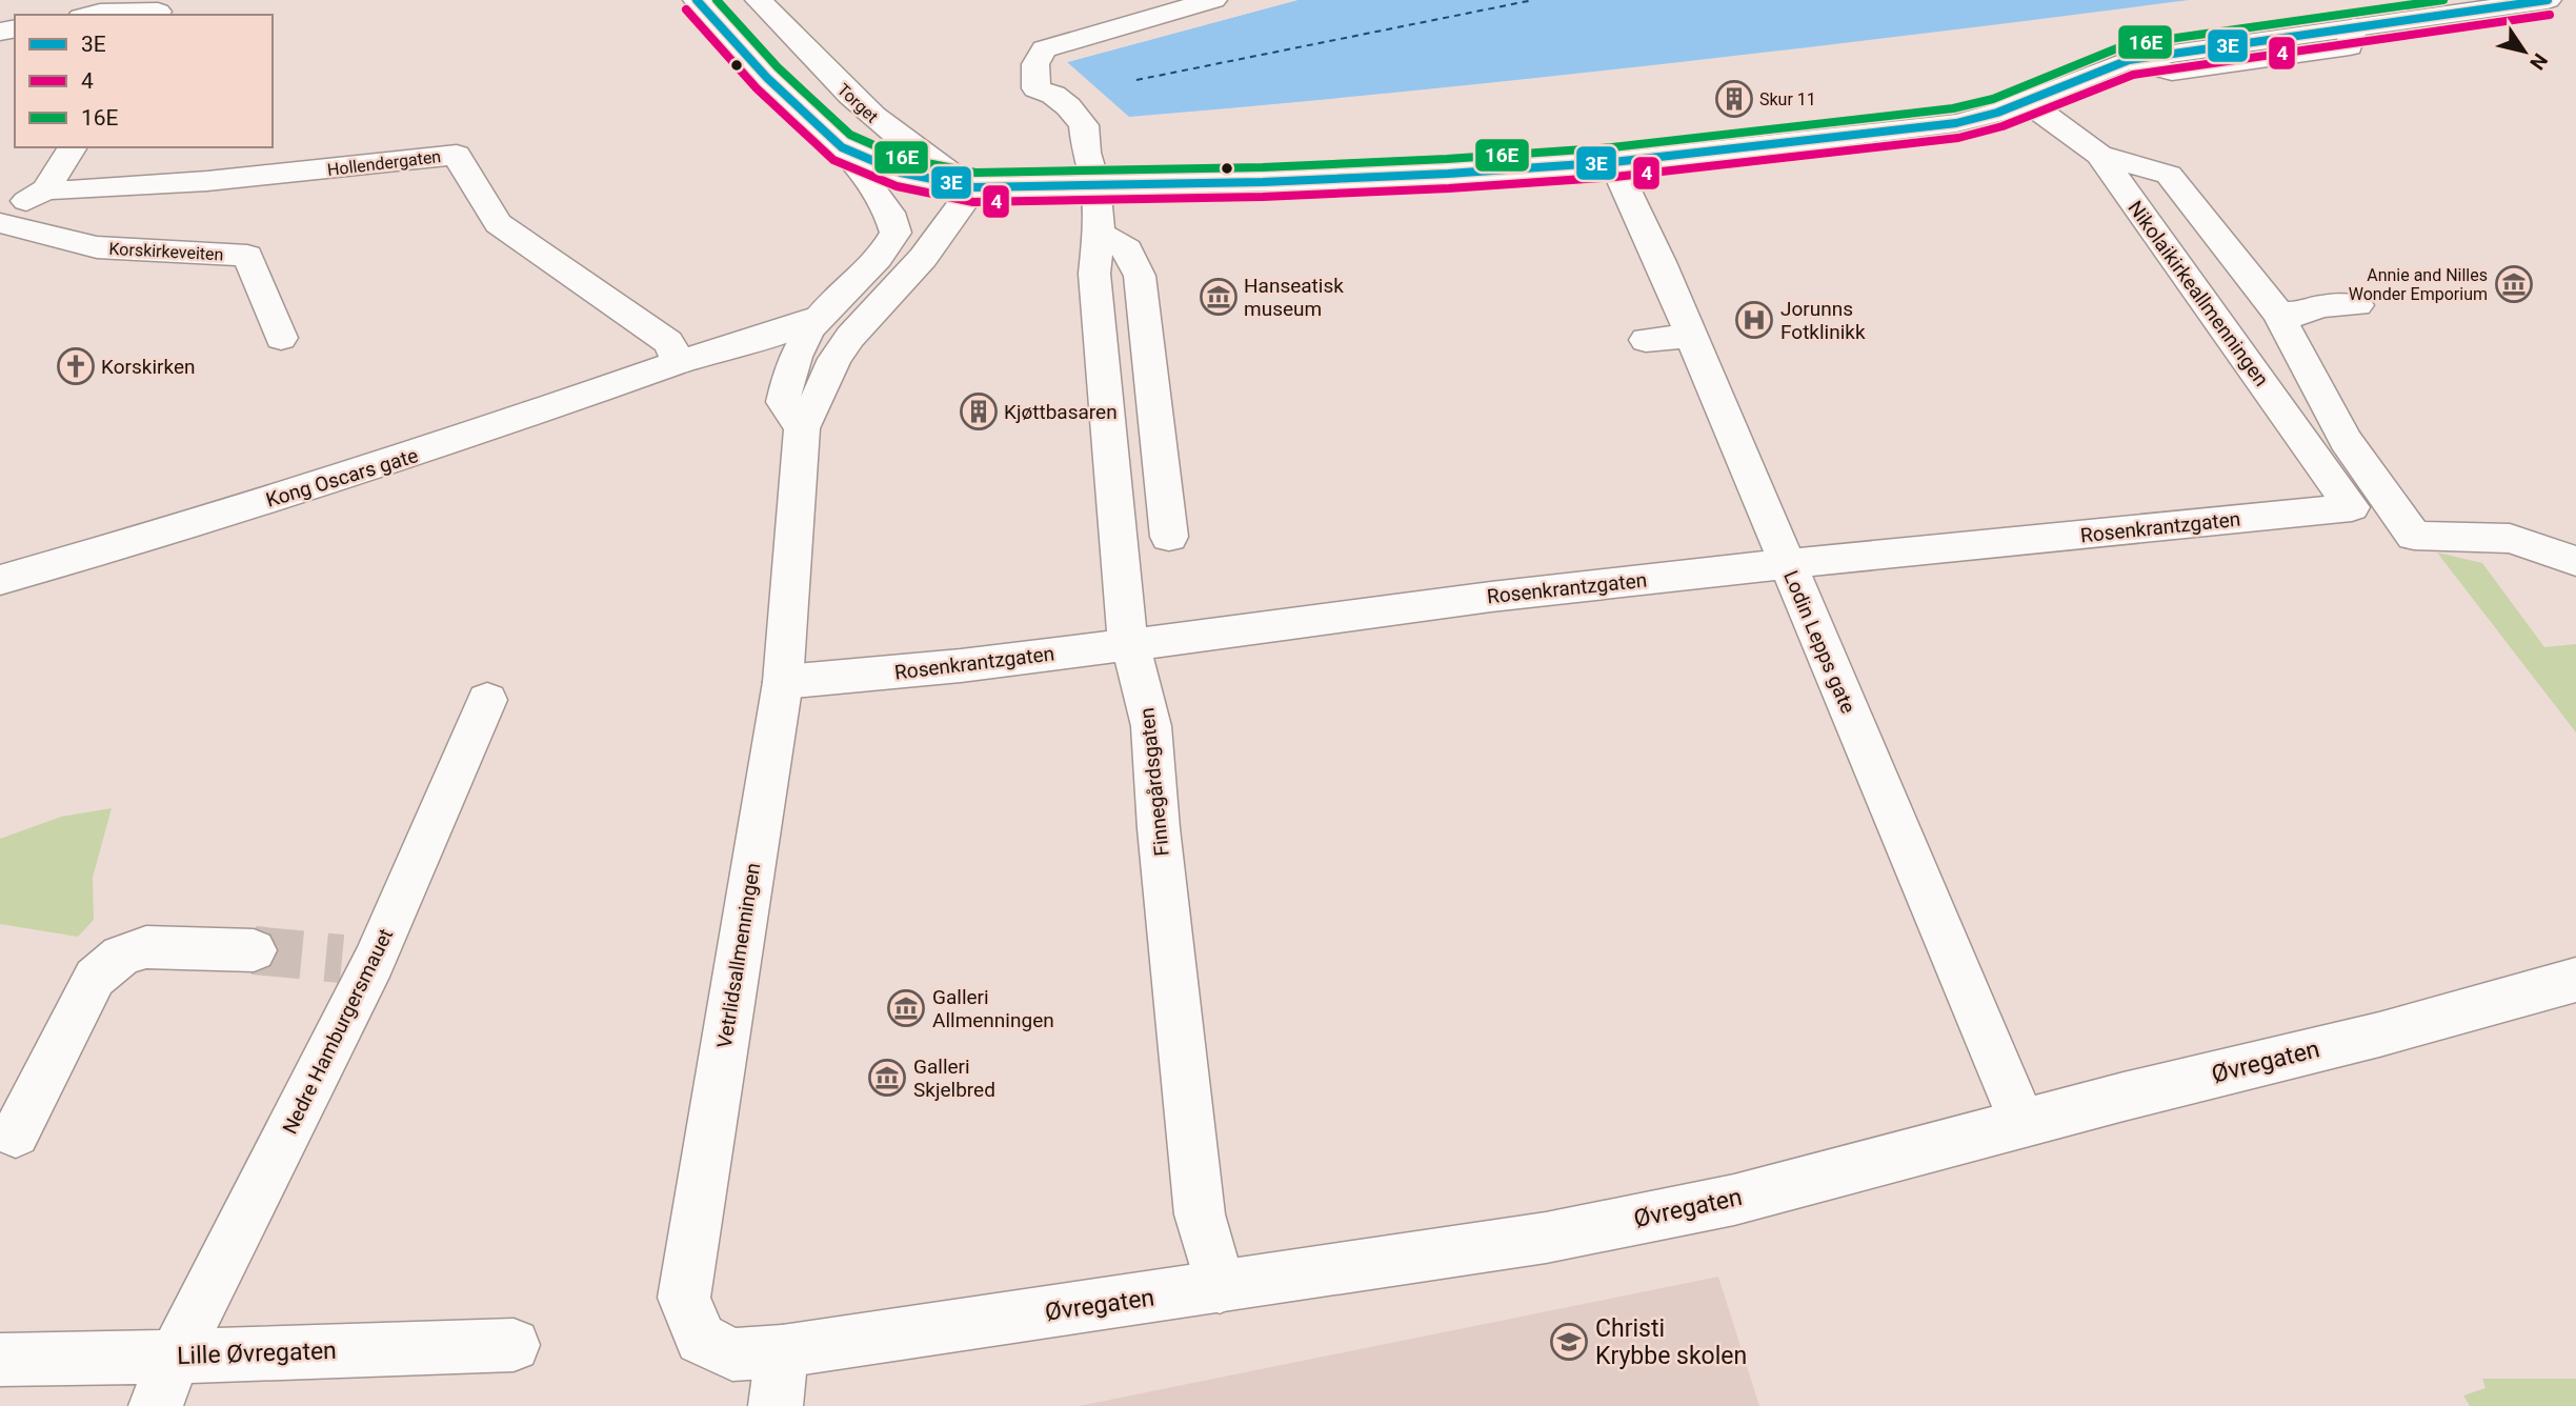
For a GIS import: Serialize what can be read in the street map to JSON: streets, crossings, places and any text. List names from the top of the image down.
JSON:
{
  "streets": {
    "street": [
      "Torget",
      "Hollendergaten",
      "Korskirkeveiten",
      "Nikolaikirkeallmenningen",
      "Kong Oscars gate",
      "Rosenkrantzgaten",
      "Lodin Lepps gate",
      "Finnegårdsgaten",
      "Vetrlidsallmenningen",
      "Nedre Hamburgersmauet",
      "Øvregaten",
      "Lille Øvregaten"
    ]
  },
  "crossings": [
    ["Torget", "Nikolaikirkeallmenningen"],
    ["Torget", "Lodin Lepps gate"],
    ["Torget", "Finnegårdsgaten"],
    ["Hollendergaten", "Kong Oscars gate"],
    ["Nikolaikirkeallmenningen", "Rosenkrantzgaten"],
    ["Rosenkrantzgaten", "Lodin Lepps gate"],
    ["Rosenkrantzgaten", "Finnegårdsgaten"],
    ["Rosenkrantzgaten", "Vetrlidsallmenningen"],
    ["Lodin Lepps gate", "Øvregaten"],
    ["Finnegårdsgaten", "Øvregaten"],
    ["Vetrlidsallmenningen", "Øvregaten"],
    ["Nedre Hamburgersmauet", "Lille Øvregaten"]
  ],
  "places": {
    "building": ["Skur 11", "Kjøttbasaren"],
    "museum": [
      "Annie and Nilles Wonder Emporium",
      "Hanseatisk museum",
      "Galleri Allmenningen",
      "Galleri Skjelbred"
    ],
    "hospital": ["Jorunns Fotklinikk"],
    "church": ["Korskirken"],
    "school or university": ["Christi Krybbe skolen"]
  },
  "lines": ["transit line 3E", "transit line 16E", "transit line 4"],
  "legend": ["3E", "4", "16E"],
  "north": "bottom right"
}
